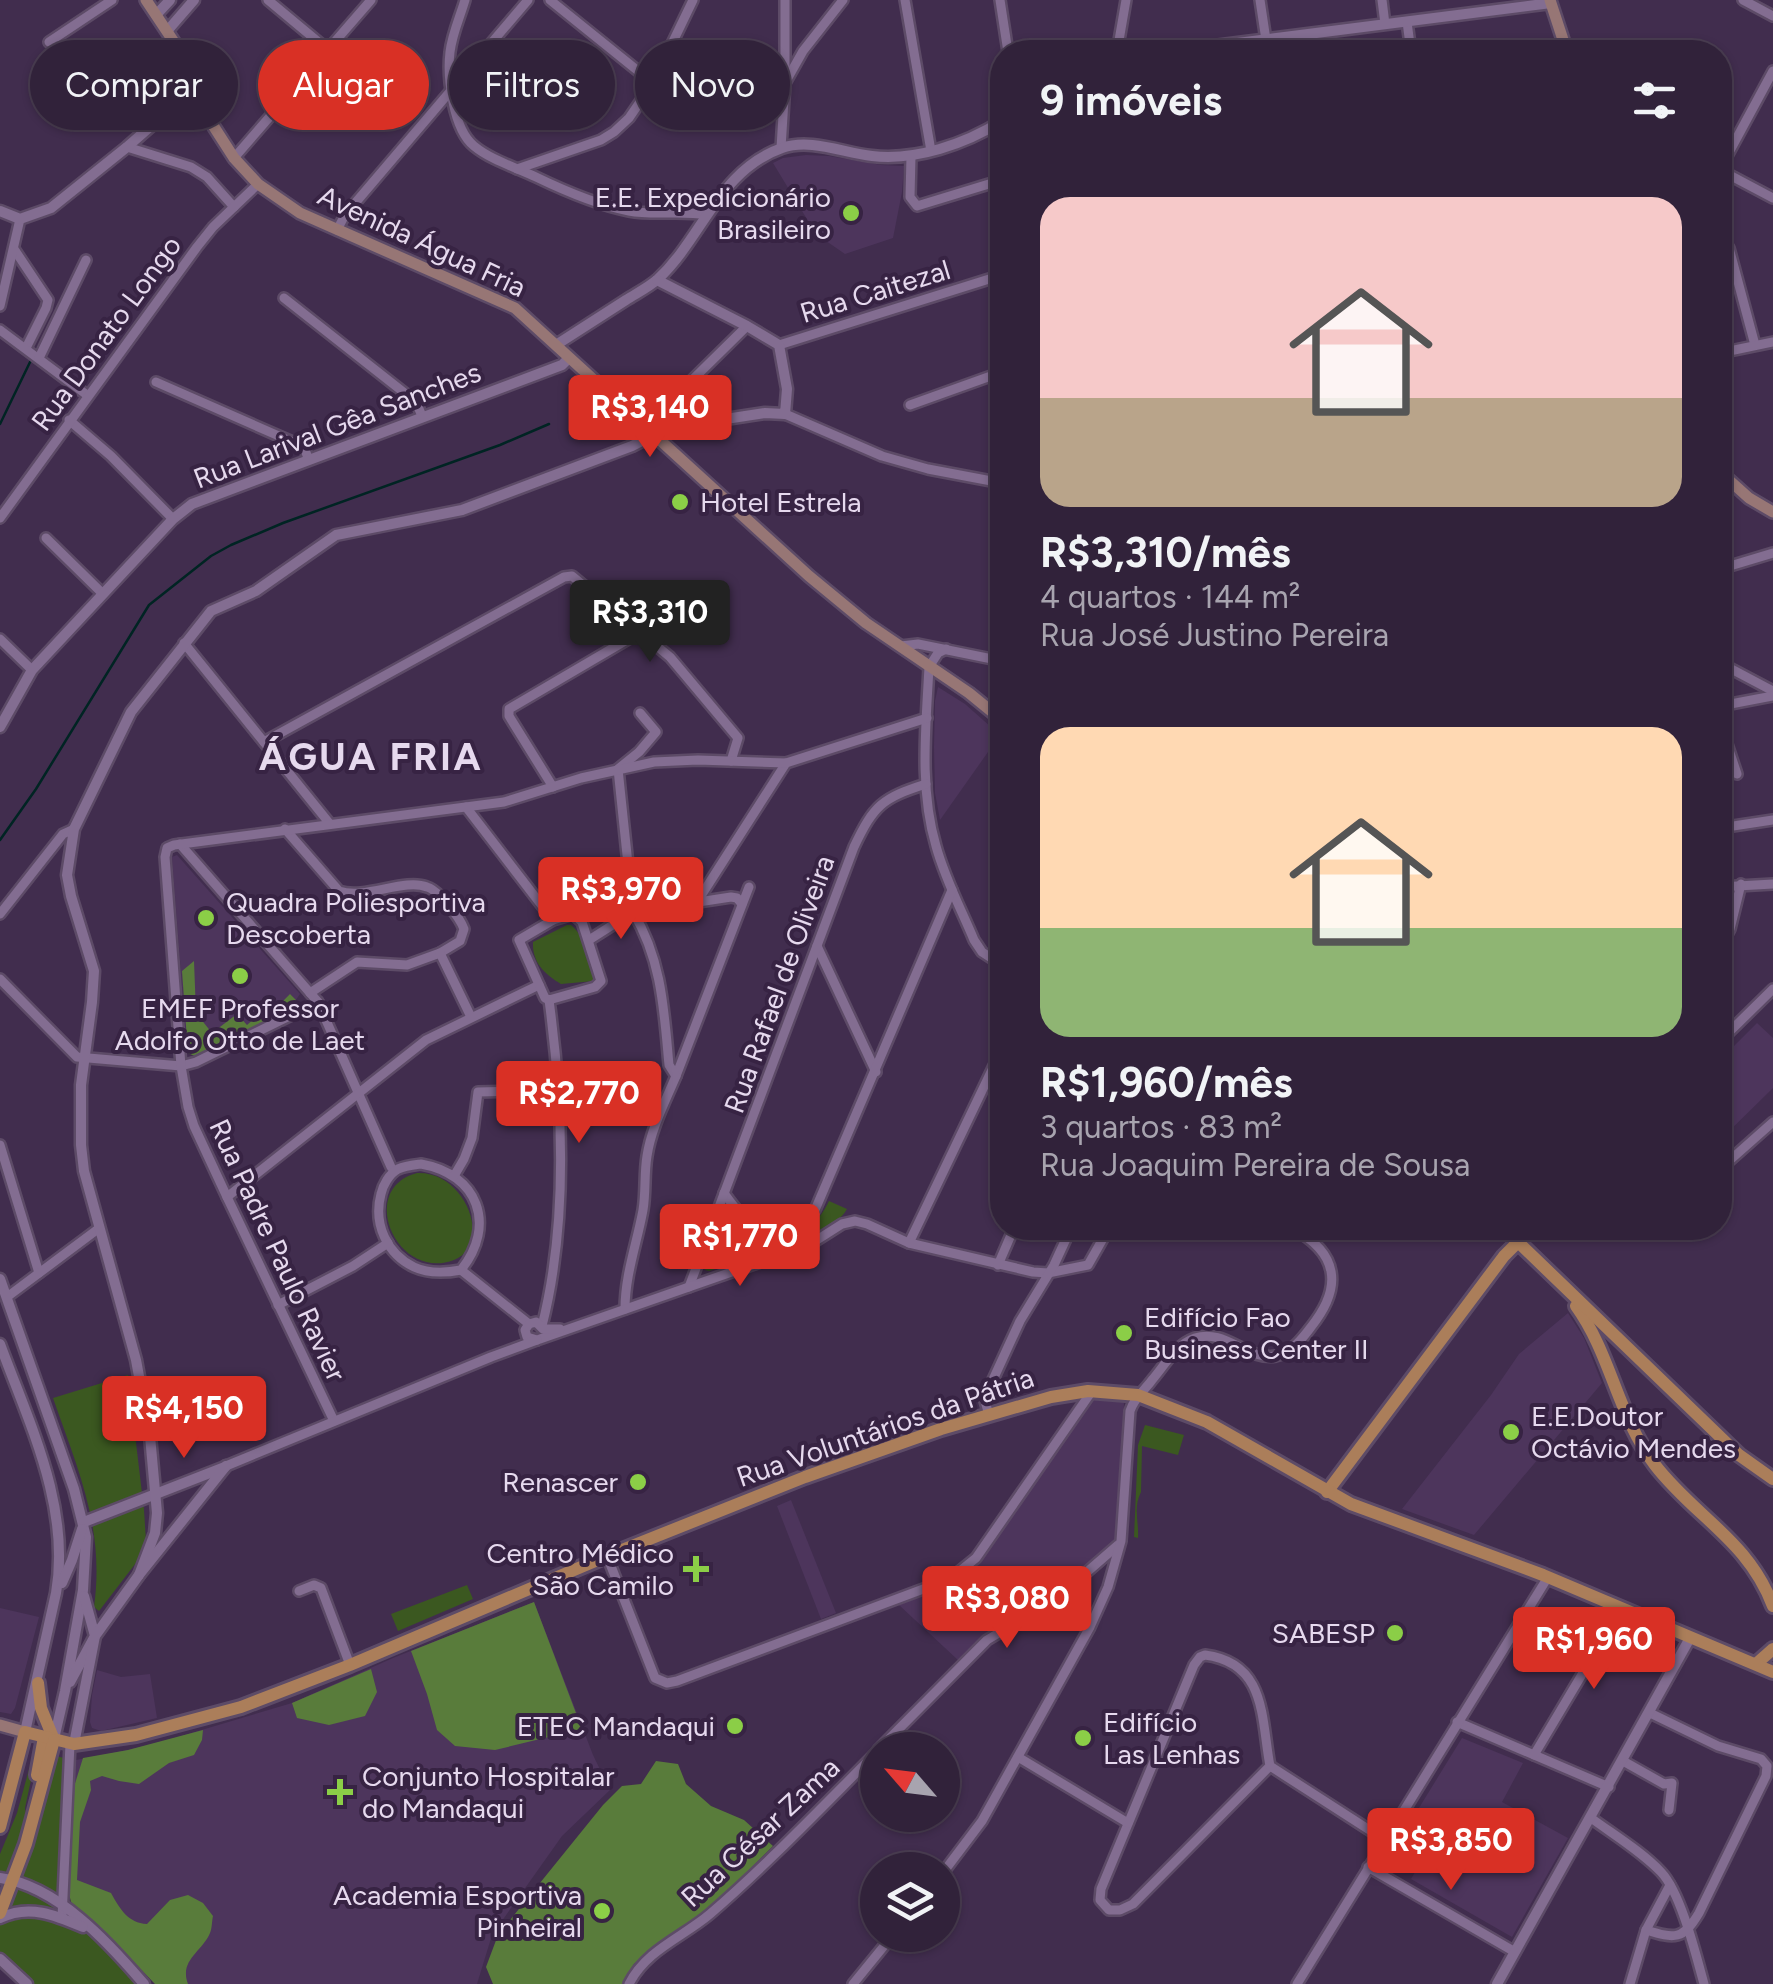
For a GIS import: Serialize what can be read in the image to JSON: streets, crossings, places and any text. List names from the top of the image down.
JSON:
{
  "streets": {
    "main road": ["Avenida Água Fria", "Rua Voluntários da Pátria"],
    "street": [
      "Rua Caitezal",
      "Rua Donato Longo",
      "Rua Larival Gêa Sanches",
      "Rua Rafael de Oliveira",
      "Rua Padre Paulo Ravier",
      "Rua César Zama"
    ]
  },
  "crossings": [
    ["Avenida Água Fria", "Rua Donato Longo"],
    ["Avenida Água Fria", "Rua Larival Gêa Sanches"]
  ],
  "districts": ["ÁGUA FRIA"],
  "places": {
    "other": [
      "E.E. Expedicionário Brasileiro",
      "Hotel Estrela",
      "Quadra Poliesportiva Descoberta",
      "EMEF Professor Adolfo Otto de Laet",
      "Edifício Fao Business Center II",
      "E.E.Doutor Octávio Mendes",
      "Renascer",
      "SABESP",
      "ETEC Mandaqui",
      "Edifício Las Lenhas",
      "Academia Esportiva Pinheiral"
    ],
    "health": ["Centro Médico São Camilo", "Conjunto Hospitalar do Mandaqui"]
  },
  "north": "top left",
  "page": {
    "chip": [
      "Comprar",
      "Alugar",
      "Filtros",
      "Novo"
    ],
    "heading": "9 imóveis",
    "list": [
      {
        "name": "R$3,310/mês",
        "note": "4 quartos · 144 m² · Rua José Justino Pereira"
      },
      {
        "name": "R$1,960/mês",
        "note": "3 quartos · 83 m² · Rua Joaquim Pereira de Sousa"
      }
    ],
    "price": [
      "R$3,140",
      "R$3,310",
      "R$3,970",
      "R$2,770",
      "R$1,770",
      "R$4,150",
      "R$3,080",
      "R$1,960",
      "R$3,850"
    ]
  }
}
